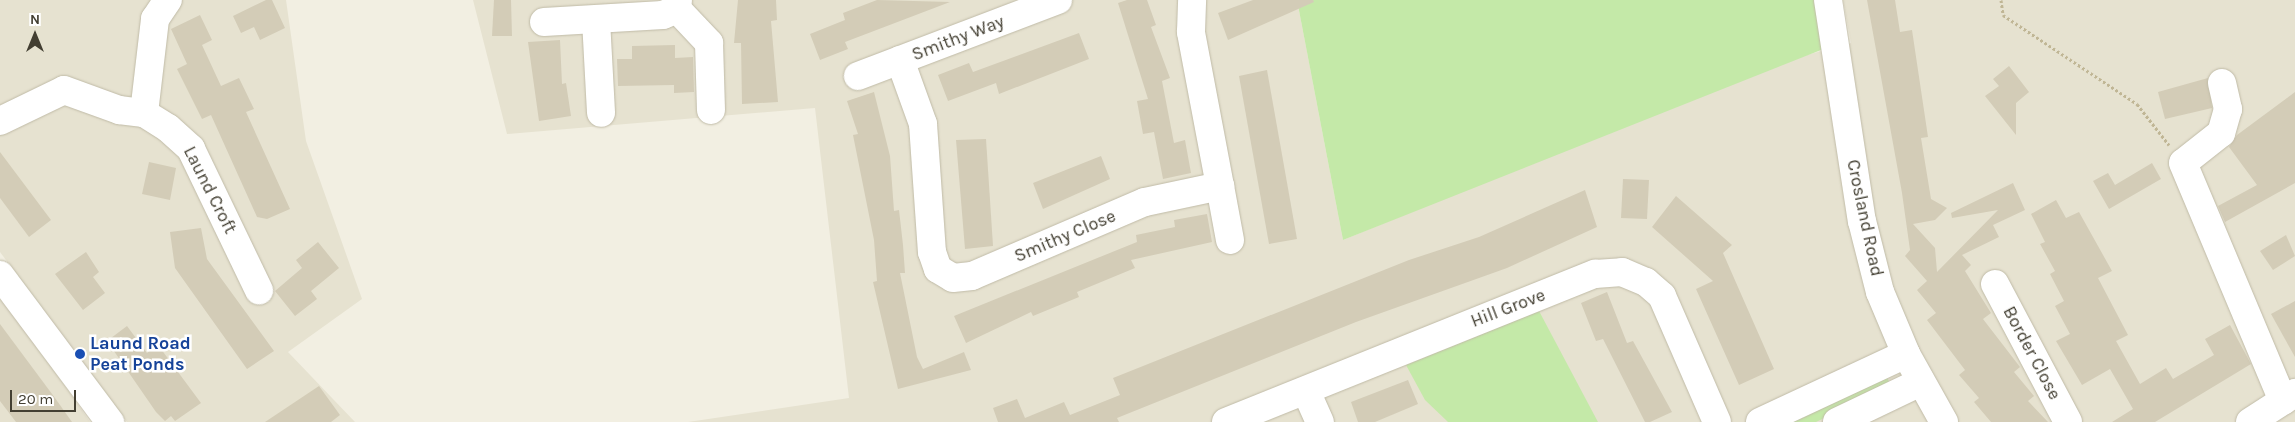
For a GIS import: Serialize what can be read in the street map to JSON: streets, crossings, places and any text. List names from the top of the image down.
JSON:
{
  "streets": {
    "street": [
      "Smithy Way",
      "Laund Croft",
      "Crosland Road",
      "Smithy Close",
      "Hill Grove",
      "Border Close"
    ]
  },
  "crossings": [
    ["Smithy Way", "Smithy Close"]
  ],
  "places": ["Laund Road Peat Ponds"],
  "scale_bar": "20 m",
  "north": "top"
}
